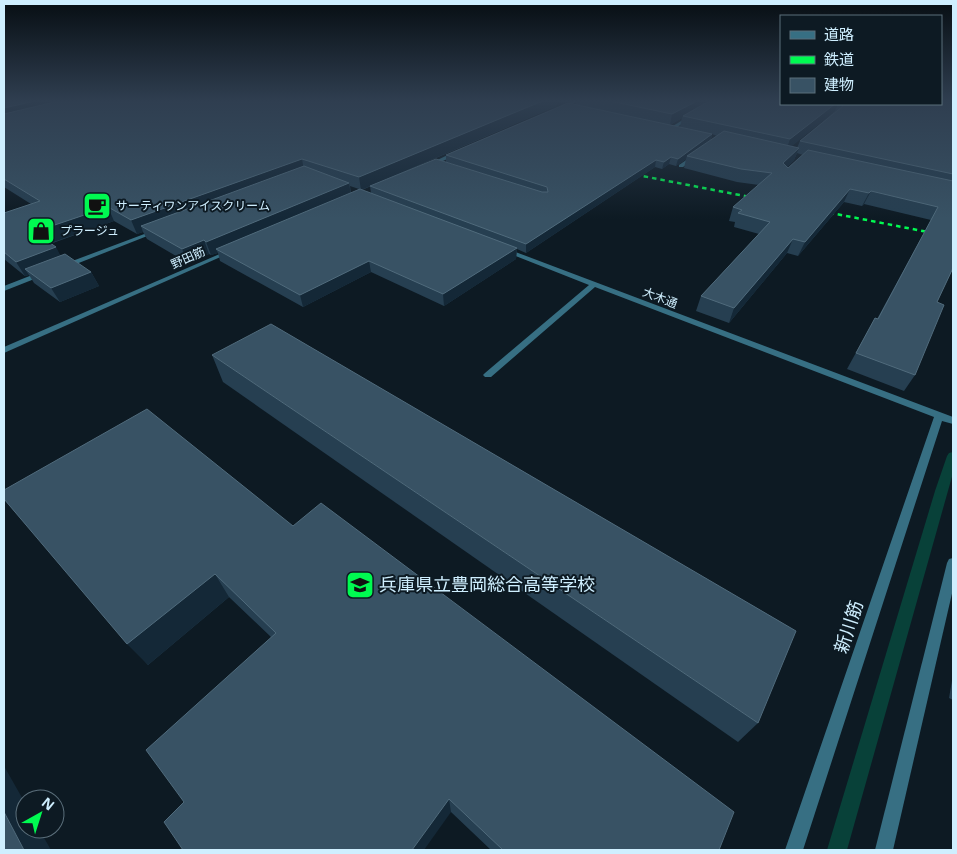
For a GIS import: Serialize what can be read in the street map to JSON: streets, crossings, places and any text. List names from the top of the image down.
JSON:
{
  "streets": {
    "street": ["野田筋", "大木通", "新川筋"]
  },
  "crossings": [
    ["大木通", "新川筋"]
  ],
  "places": {
    "cafe": ["サーティワンアイスクリーム"],
    "shop": ["プラージュ"],
    "school or university": ["兵庫県立豊岡総合高等学校"]
  },
  "legend": ["道路", "鉄道", "建物"],
  "north": "top right"
}
